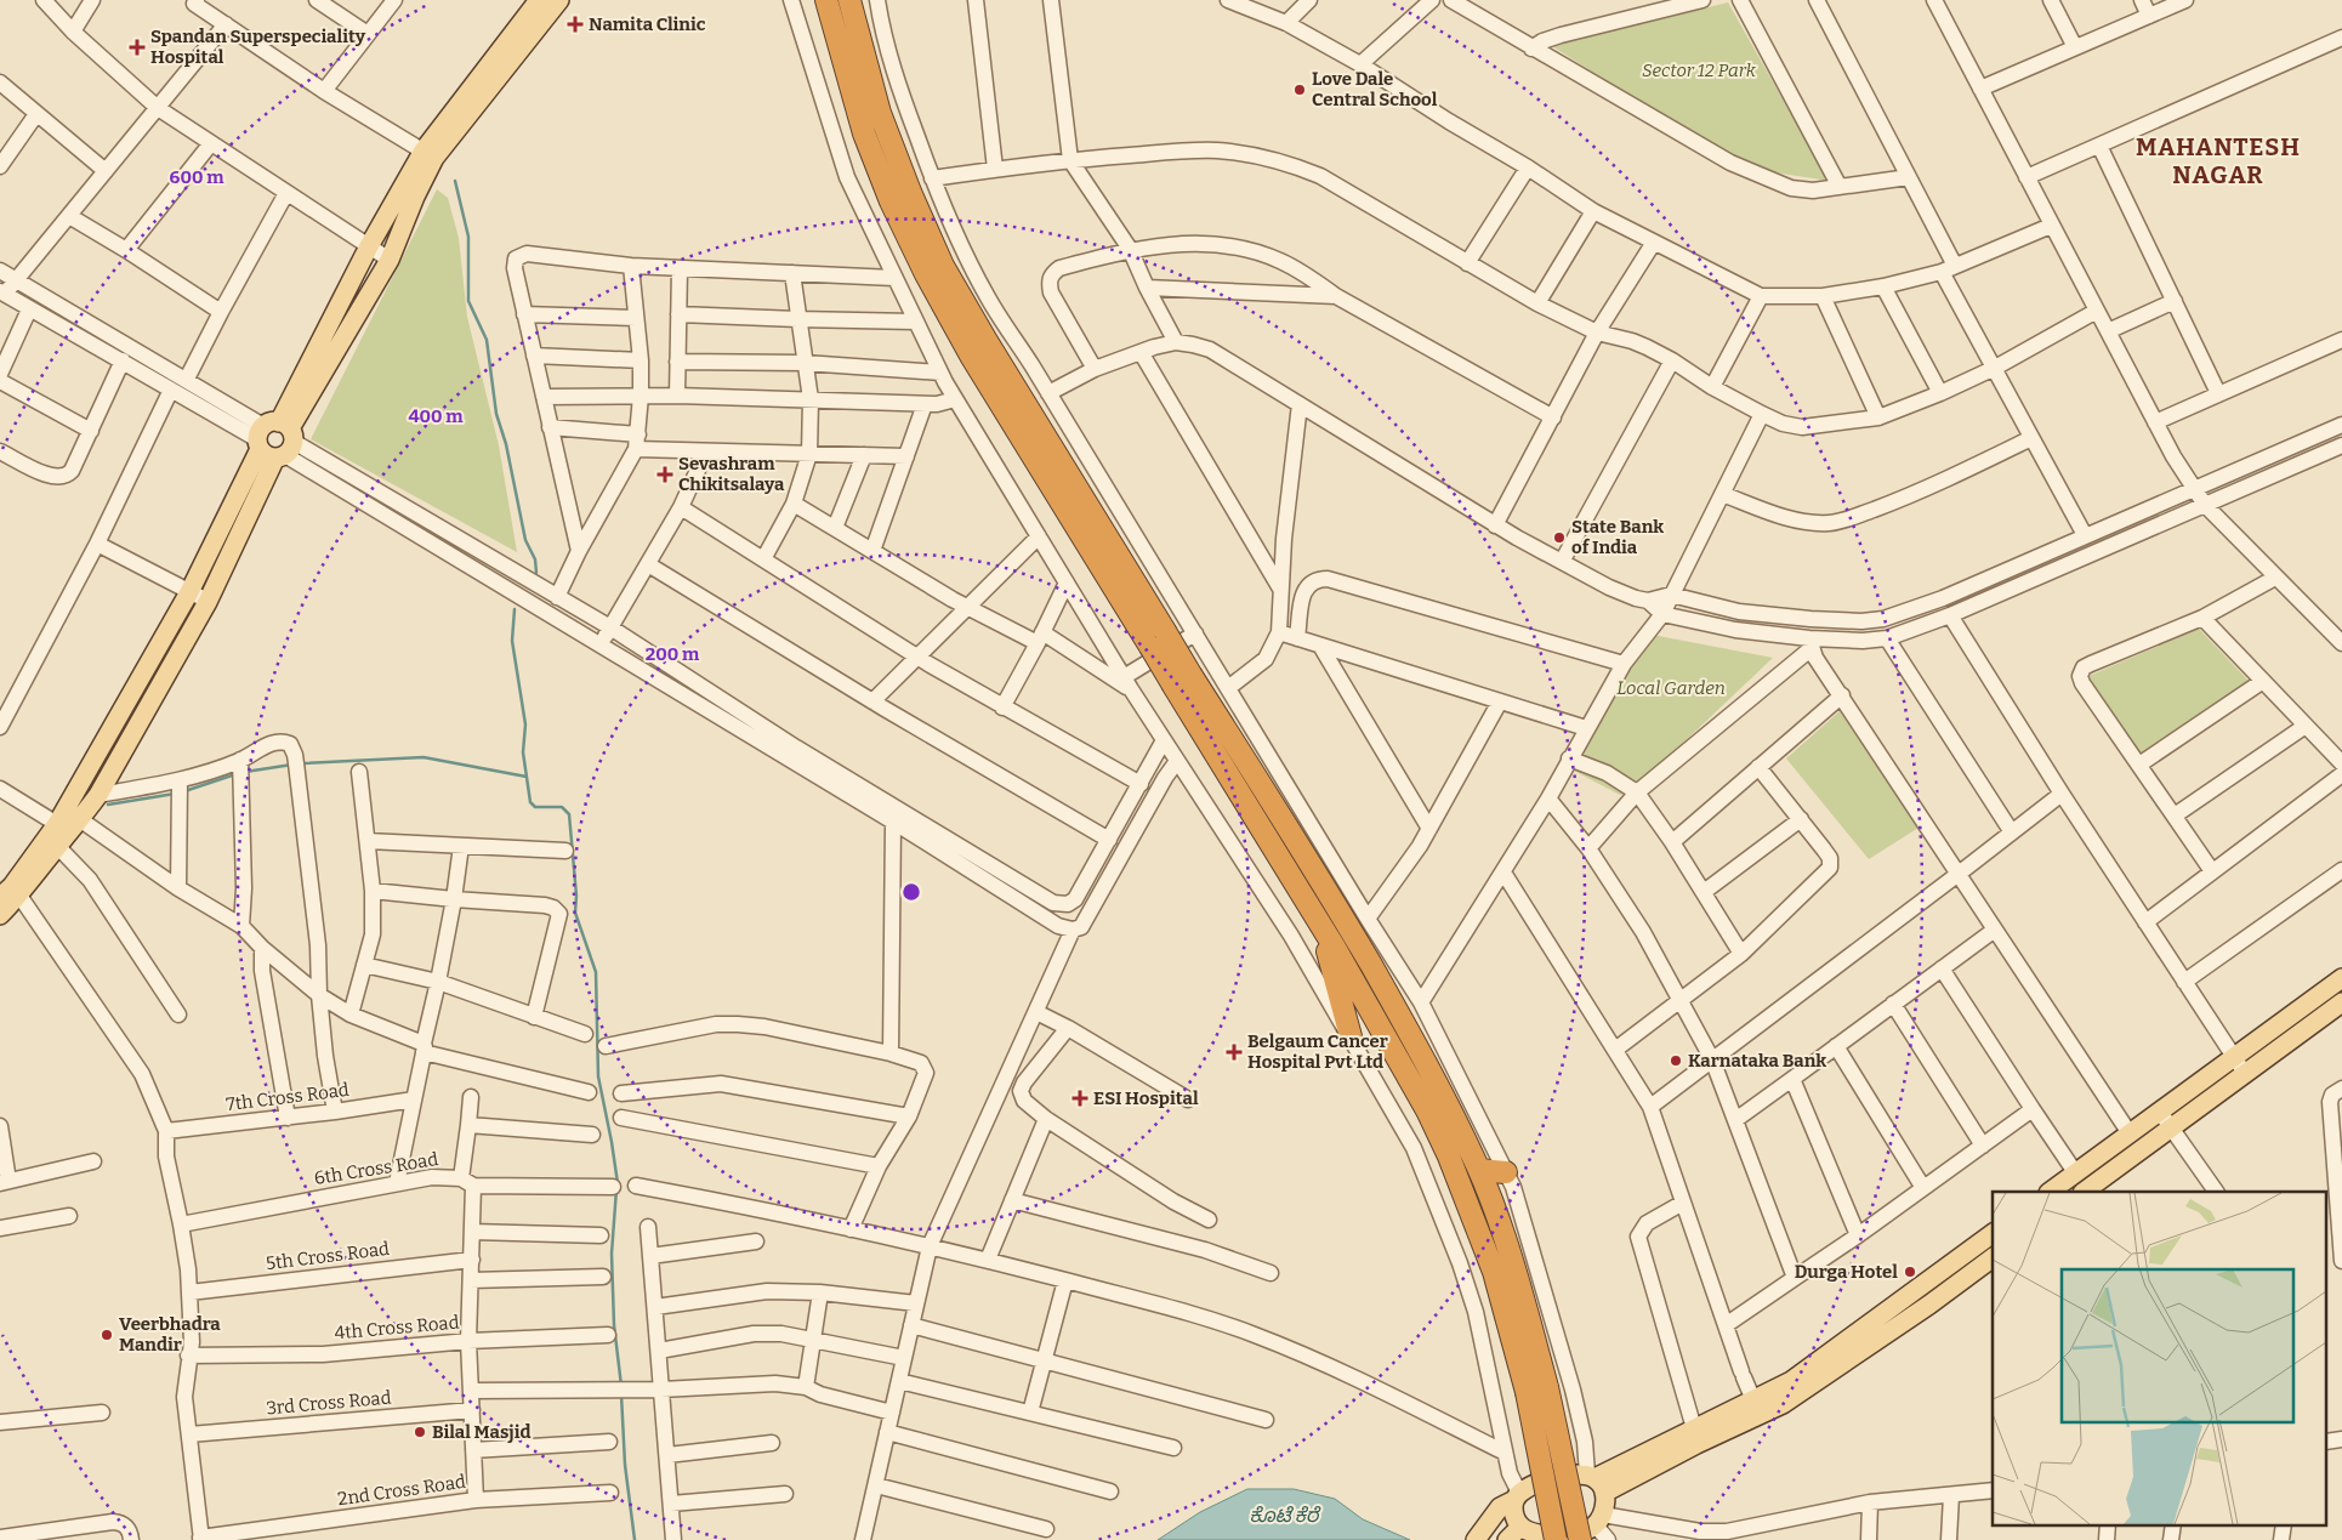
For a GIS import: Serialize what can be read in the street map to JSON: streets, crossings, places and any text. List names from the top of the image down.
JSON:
{
  "streets": {
    "street": [
      "7th Cross Road",
      "6th Cross Road",
      "5th Cross Road",
      "4th Cross Road",
      "3rd Cross Road",
      "2nd Cross Road"
    ]
  },
  "districts": ["MAHANTESH NAGAR"],
  "water": ["ಕೊಟೆ ಕೆರೆ"],
  "parks": ["Sector 12 Park", "Local Garden"],
  "places": {
    "health": [
      "Namita Clinic",
      "Spandan Superspeciality Hospital",
      "Sevashram Chikitsalaya",
      "Belgaum Cancer Hospital Pvt Ltd",
      "ESI Hospital"
    ],
    "other": [
      "Love Dale Central School",
      "State Bank of India",
      "Karnataka Bank",
      "Durga Hotel",
      "Veerbhadra Mandir",
      "Bilal Masjid"
    ]
  },
  "rings": ["600 m", "400 m", "200 m"]
}
